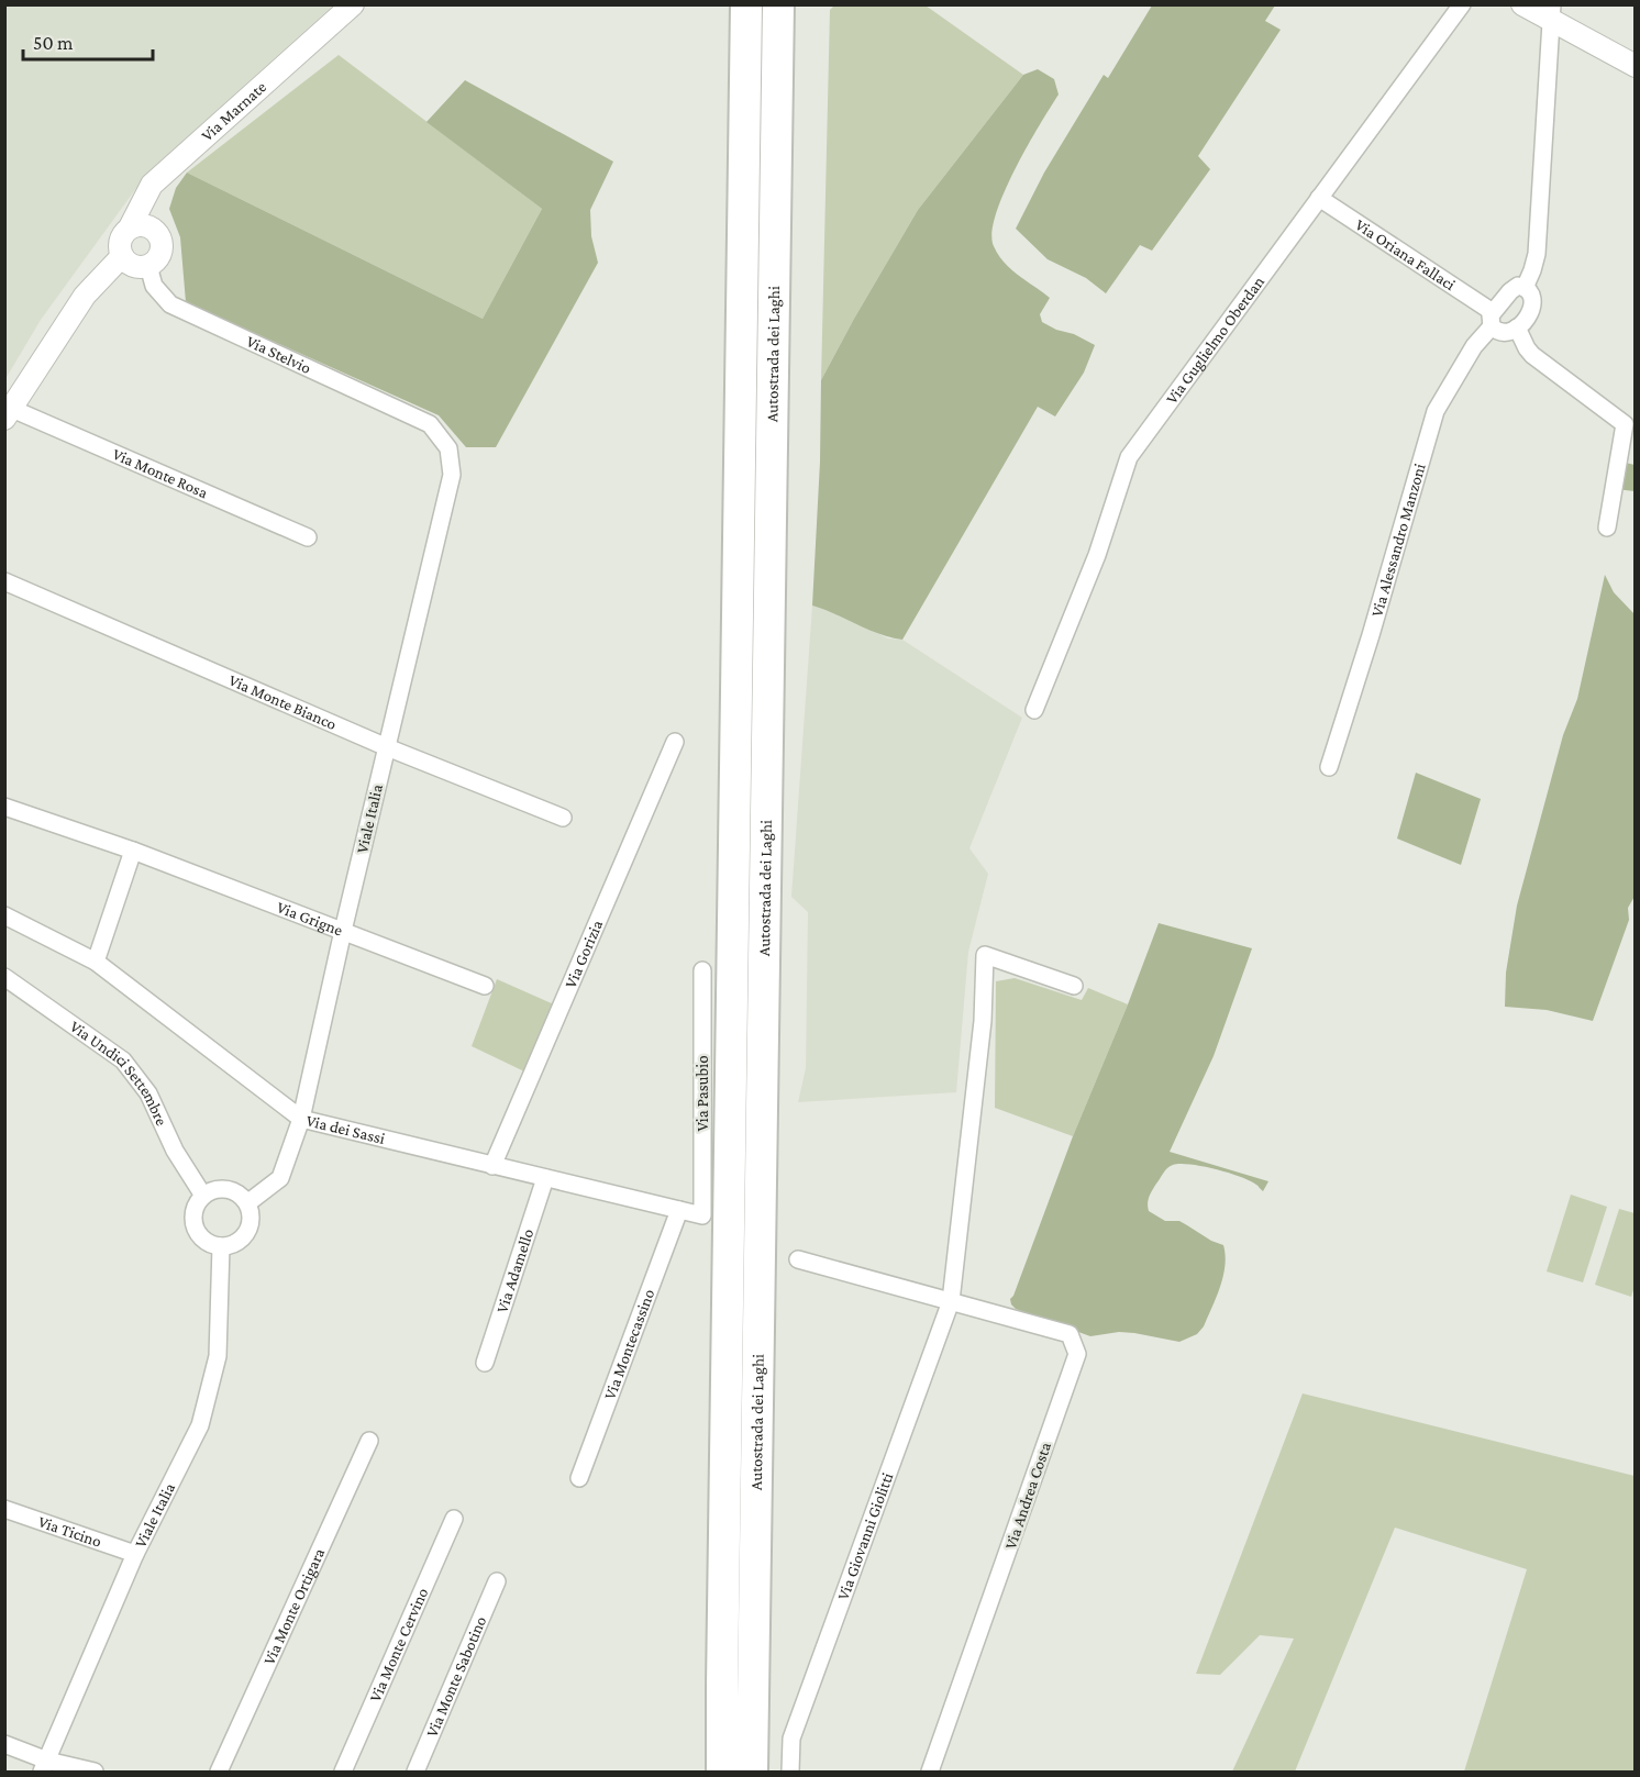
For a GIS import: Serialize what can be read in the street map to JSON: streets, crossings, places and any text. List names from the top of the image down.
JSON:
{
  "streets": {
    "highway": ["Autostrada dei Laghi"],
    "street": [
      "Via Marnate",
      "Via Oriana Fallaci",
      "Via Guglielmo Oberdan",
      "Via Stelvio",
      "Via Monte Rosa",
      "Via Alessandro Manzoni",
      "Via Monte Bianco",
      "Viale Italia",
      "Via Grigne",
      "Via Gorizia",
      "Via Undici Settembre",
      "Via Pasubio",
      "Via dei Sassi",
      "Via Adamello",
      "Via Montecassino",
      "Via Andrea Costa",
      "Via Ticino",
      "Via Giovanni Giolitti",
      "Via Monte Ortigara",
      "Via Monte Cervino",
      "Via Monte Sabotino"
    ]
  },
  "crossings": [
    ["Via Marnate", "Via Stelvio"],
    ["Via Marnate", "Via Monte Rosa"],
    ["Via Oriana Fallaci", "Via Guglielmo Oberdan"],
    ["Via Oriana Fallaci", "Via Alessandro Manzoni"],
    ["Via Stelvio", "Viale Italia"],
    ["Via Monte Bianco", "Viale Italia"],
    ["Viale Italia", "Via Grigne"],
    ["Viale Italia", "Via Undici Settembre"],
    ["Viale Italia", "Via dei Sassi"],
    ["Viale Italia", "Via Ticino"],
    ["Via Gorizia", "Via dei Sassi"],
    ["Via Pasubio", "Via dei Sassi"],
    ["Via dei Sassi", "Via Adamello"],
    ["Via dei Sassi", "Via Montecassino"],
    ["Via Andrea Costa", "Via Giovanni Giolitti"]
  ],
  "scale_bar": "50 m"
}
